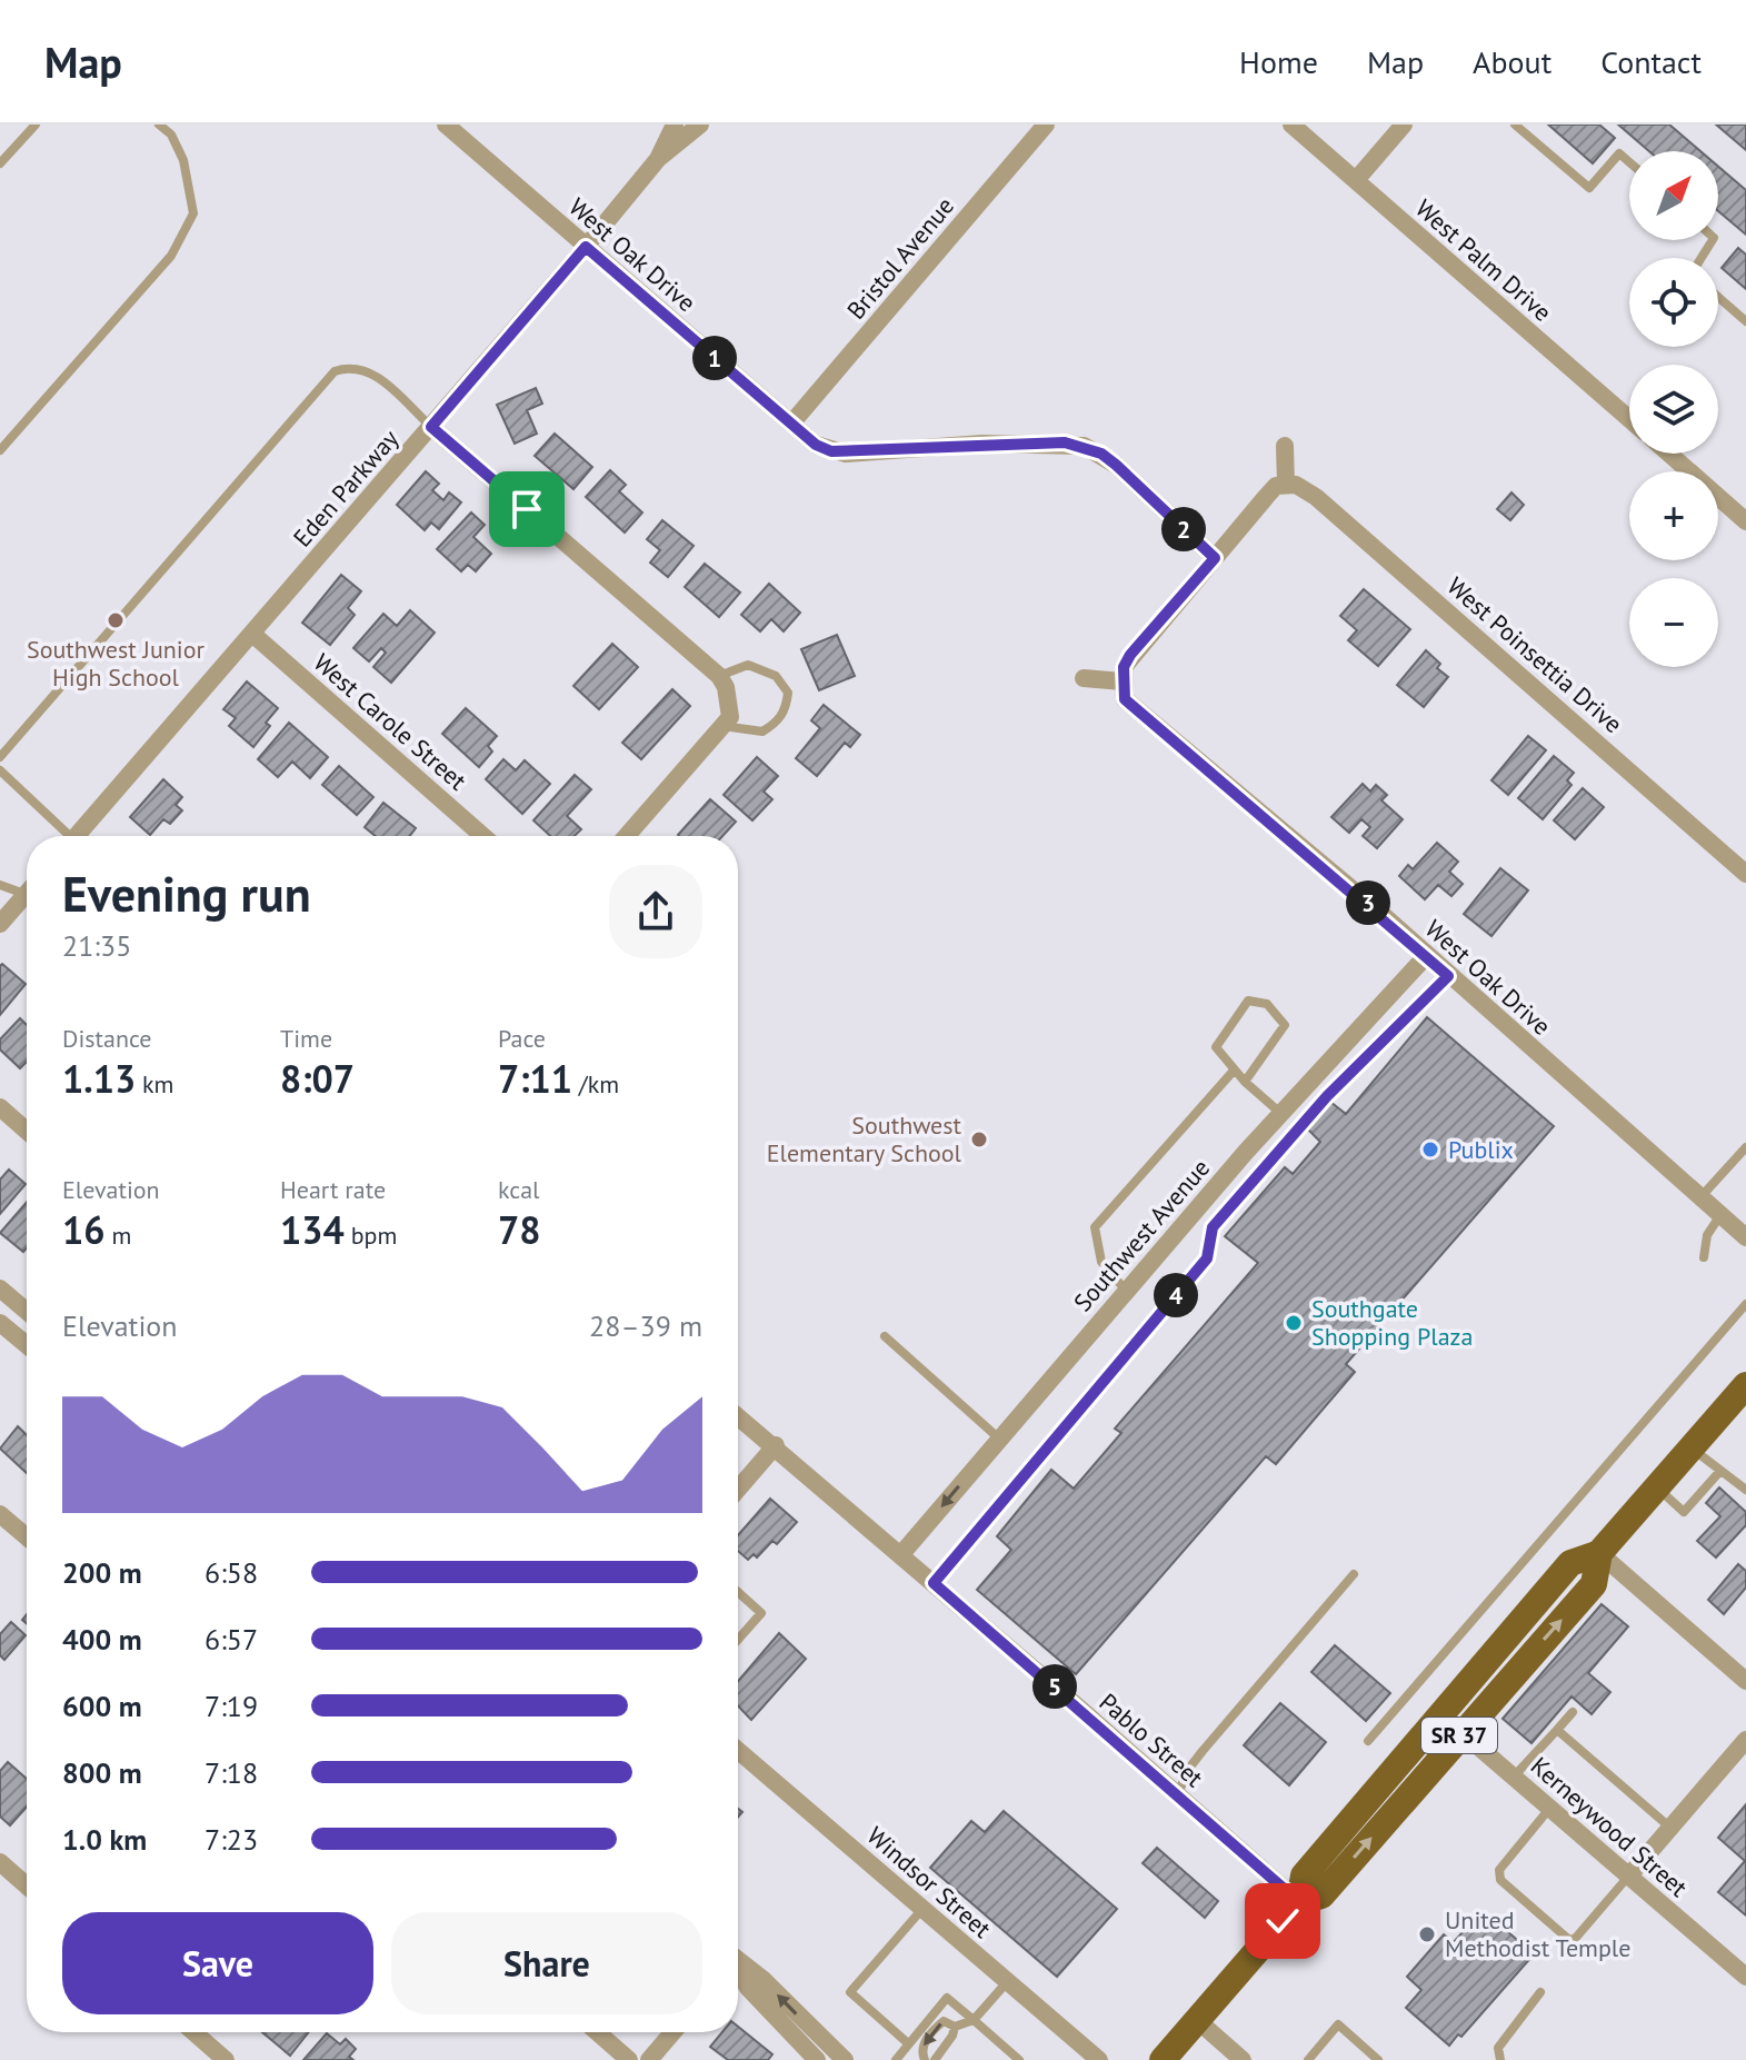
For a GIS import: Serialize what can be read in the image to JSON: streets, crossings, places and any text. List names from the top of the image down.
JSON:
{
  "streets": {
    "main road": ["SR 37"],
    "street": [
      "West Oak Drive",
      "Bristol Avenue",
      "West Palm Drive",
      "Eden Parkway",
      "West Poinsettia Drive",
      "West Carole Street",
      "Southwest Avenue",
      "Pablo Street",
      "Kerneywood Street",
      "Windsor Street"
    ]
  },
  "crossings": [
    ["West Oak Drive", "Bristol Avenue"],
    ["West Oak Drive", "Eden Parkway"],
    ["West Oak Drive", "Southwest Avenue"],
    ["Eden Parkway", "West Carole Street"],
    ["Southwest Avenue", "Pablo Street"],
    ["SR 37", "Pablo Street"],
    ["SR 37", "Kerneywood Street"]
  ],
  "places": [
    "Southwest Junior High School",
    "Southwest Elementary School",
    "Publix",
    "Southgate Shopping Plaza",
    "United Methodist Temple"
  ],
  "north": "top right",
  "page": {
    "header": "Map",
    "nav": [
      "Home",
      "Map",
      "About",
      "Contact"
    ],
    "map_buttons": ["+", "−"],
    "pins": [
      "1",
      "2",
      "3",
      "4",
      "5"
    ],
    "heading": ["Evening run", "21:35"],
    "stats": [
      ["Distance", "1.13 km"],
      ["Time", "8:07"],
      ["Pace", "7:11 /km"],
      ["Elevation", "16 m"],
      ["Heart rate", "134 bpm"],
      ["kcal", "78"]
    ],
    "chart": ["Elevation", "28–39 m"],
    "list": [
      {
        "name": "200 m",
        "note": "6:58"
      },
      {
        "name": "400 m",
        "note": "6:57"
      },
      {
        "name": "600 m",
        "note": "7:19"
      },
      {
        "name": "800 m",
        "note": "7:18"
      },
      {
        "name": "1.0 km",
        "note": "7:23"
      }
    ],
    "buttons": ["Save", "Share"]
  }
}
